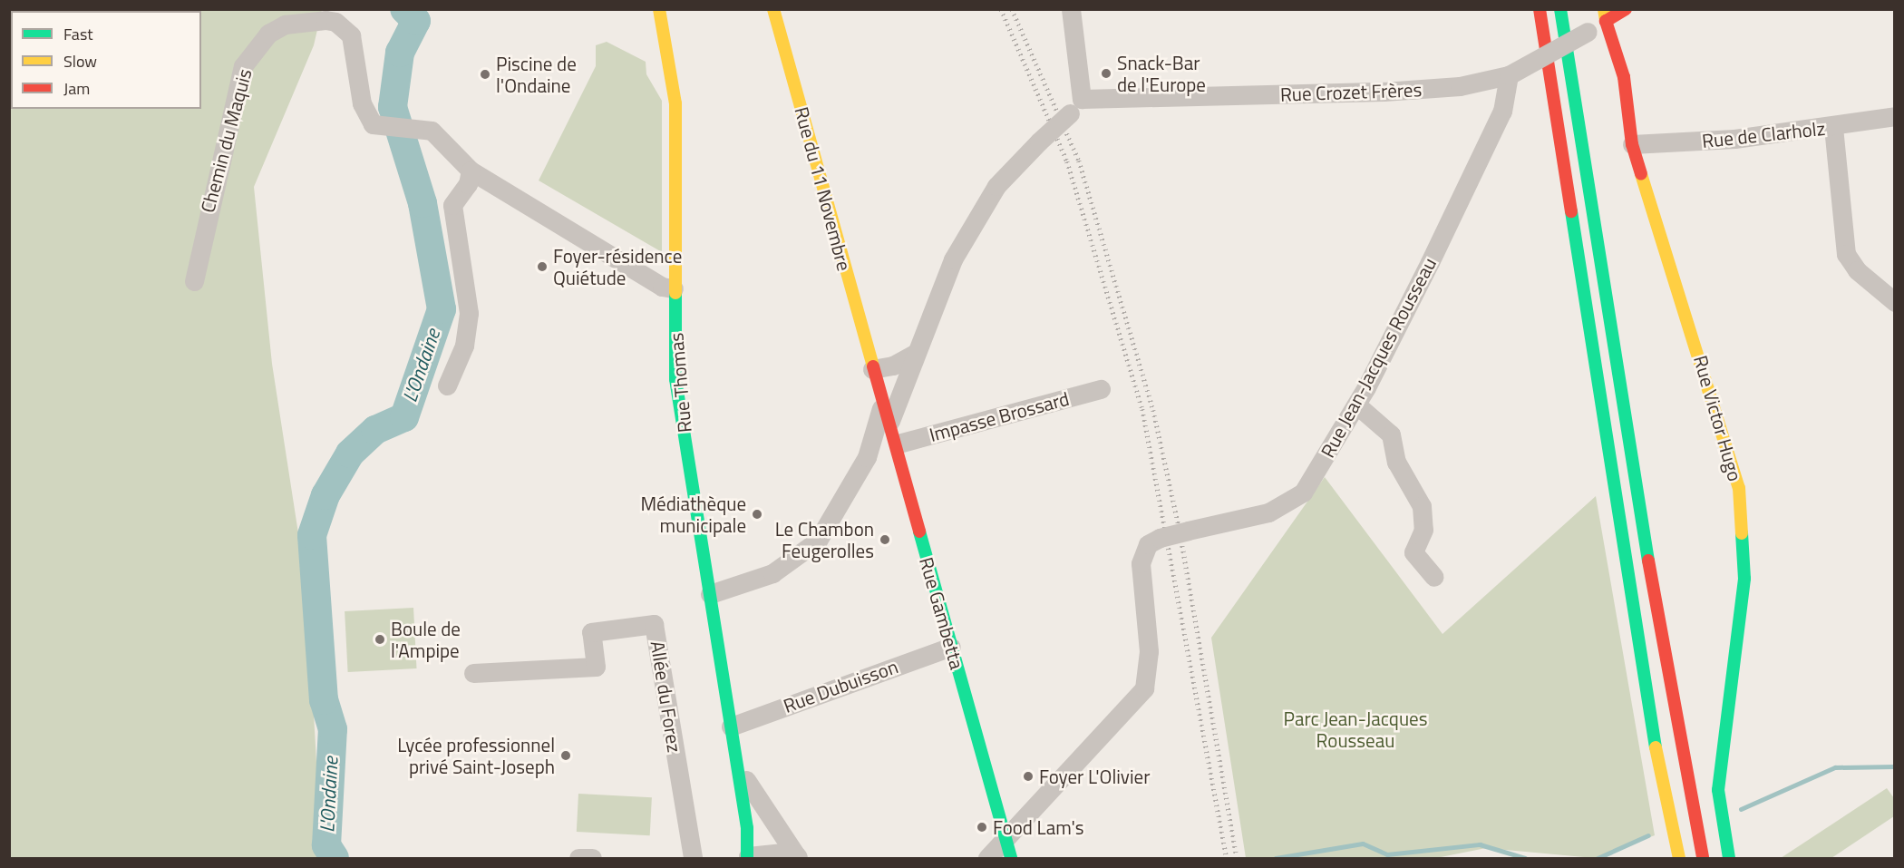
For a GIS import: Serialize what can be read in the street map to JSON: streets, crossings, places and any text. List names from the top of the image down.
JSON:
{
  "streets": {
    "main road": [
      "Rue du 11 Novembre",
      "Rue Thomas",
      "Rue Victor Hugo",
      "Rue Gambetta"
    ],
    "street": [
      "Rue Crozet Frères",
      "Rue de Clarholz",
      "Chemin du Maquis",
      "Rue Jean-Jacques Rousseau",
      "Impasse Brossard",
      "Rue Dubuisson",
      "Allée du Forez"
    ]
  },
  "crossings": [
    ["Rue Crozet Frères", "Rue Jean-Jacques Rousseau"],
    ["Rue Crozet Frères", "Rue Victor Hugo"],
    ["Rue de Clarholz", "Rue Victor Hugo"],
    ["Rue du 11 Novembre", "Rue Gambetta"],
    ["Rue Jean-Jacques Rousseau", "Rue Gambetta"],
    ["Rue Thomas", "Rue Dubuisson"],
    ["Impasse Brossard", "Rue Gambetta"],
    ["Rue Gambetta", "Rue Dubuisson"]
  ],
  "water": ["L'Ondaine"],
  "parks": ["Parc Jean-Jacques Rousseau"],
  "places": [
    "Snack-Bar de l'Europe",
    "Piscine de l'Ondaine",
    "Foyer-résidence Quiétude",
    "Médiathèque municipale",
    "Le Chambon Feugerolles",
    "Boule de l'Ampipe",
    "Lycée professionnel privé Saint-Joseph",
    "Foyer L'Olivier",
    "Food Lam's"
  ],
  "legend": ["Fast", "Slow", "Jam"]
}
